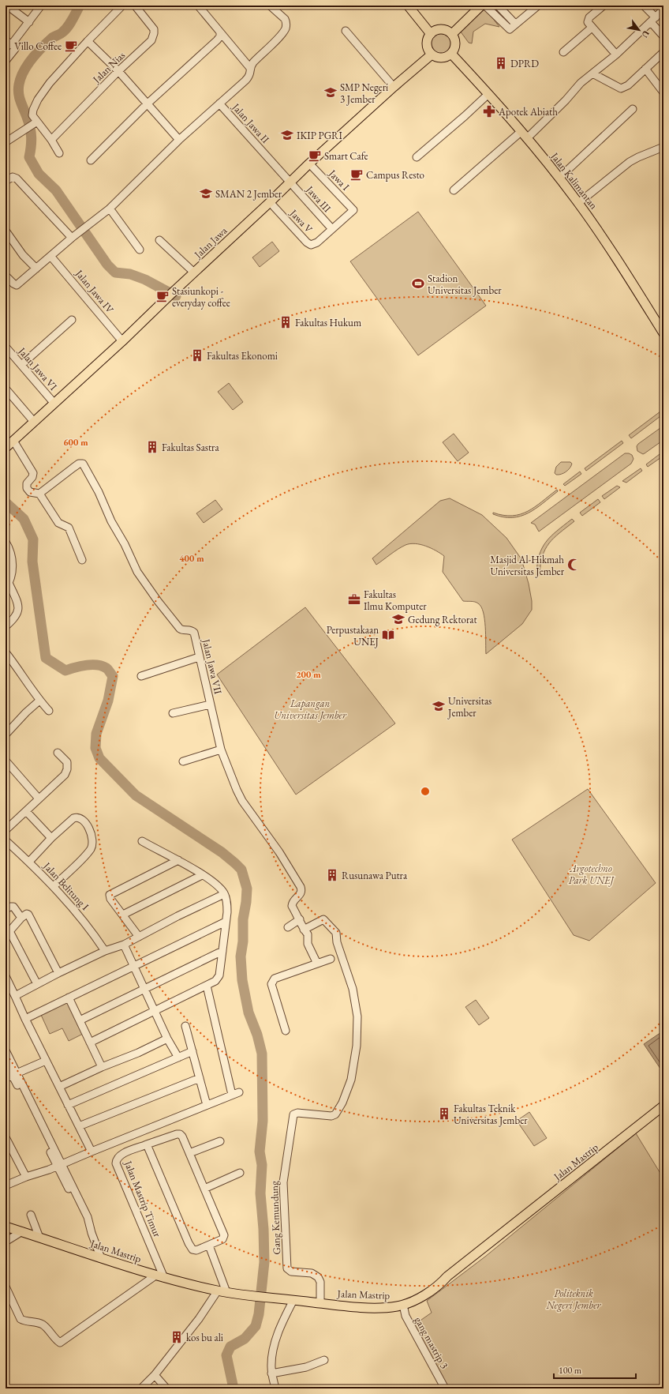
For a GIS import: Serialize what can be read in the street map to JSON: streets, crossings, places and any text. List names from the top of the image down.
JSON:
{
  "streets": {
    "main road": ["Jalan Kalimantan", "Jalan Jawa", "Jalan Mastrip"],
    "street": [
      "Jalan Nias",
      "Jalan Jawa II",
      "Jawa I",
      "Jawa III",
      "Jawa V",
      "Jalan Jawa IV",
      "Jalan Jawa VI",
      "Jalan Jawa VII",
      "Jalan Belitung I",
      "Jalan Mastrip Timur",
      "Gang Kemundung",
      "gang mastrip 3"
    ]
  },
  "crossings": [
    ["Jalan Jawa II", "Jawa III"],
    ["Jalan Jawa II", "Jalan Jawa"],
    ["Jalan Jawa II", "Jalan Jawa IV"],
    ["Jawa I", "Jawa III"],
    ["Jawa I", "Jawa V"],
    ["Jawa I", "Jalan Jawa"],
    ["Jalan Kalimantan", "Jalan Jawa"],
    ["Jawa III", "Jawa V"],
    ["Jawa III", "Jalan Jawa"],
    ["Jawa V", "Jalan Jawa"],
    ["Jalan Jawa", "Jalan Jawa IV"],
    ["Jalan Jawa", "Jalan Jawa VI"],
    ["Jalan Jawa VII", "Gang Kemundung"],
    ["Jalan Mastrip", "Jalan Mastrip Timur"],
    ["Jalan Mastrip", "Gang Kemundung"],
    ["Jalan Mastrip", "gang mastrip 3"]
  ],
  "parks": ["Lapangan Universitas Jember", "Argotechno Park UNEJ", "Politeknik Negeri Jember"],
  "places": {
    "cafe": [
      "Villo Coffee",
      "Smart Cafe",
      "Campus Resto",
      "Stasiunkopi - everyday coffee"
    ],
    "building": [
      "DPRD",
      "Fakultas Hukum",
      "Fakultas Ekonomi",
      "Fakultas Sastra",
      "Rusunawa Putra",
      "Fakultas Teknik Universitas Jember",
      "kos bu ali"
    ],
    "school or university": [
      "SMP Negeri 3 Jember",
      "IKIP PGRI",
      "SMAN 2 Jember",
      "Gedung Rektorat",
      "Universitas Jember"
    ],
    "pharmacy": ["Apotek Abiath"],
    "sports": ["Stadion Universitas Jember"],
    "mosque": ["Masjid Al-Hikmah Universitas Jember"],
    "office": ["Fakultas Ilmu Komputer"],
    "library": ["Perpustakaan UNEJ"]
  },
  "scale_bar": "100 m",
  "north": "bottom right",
  "rings": ["600 m", "400 m", "200 m"]
}
